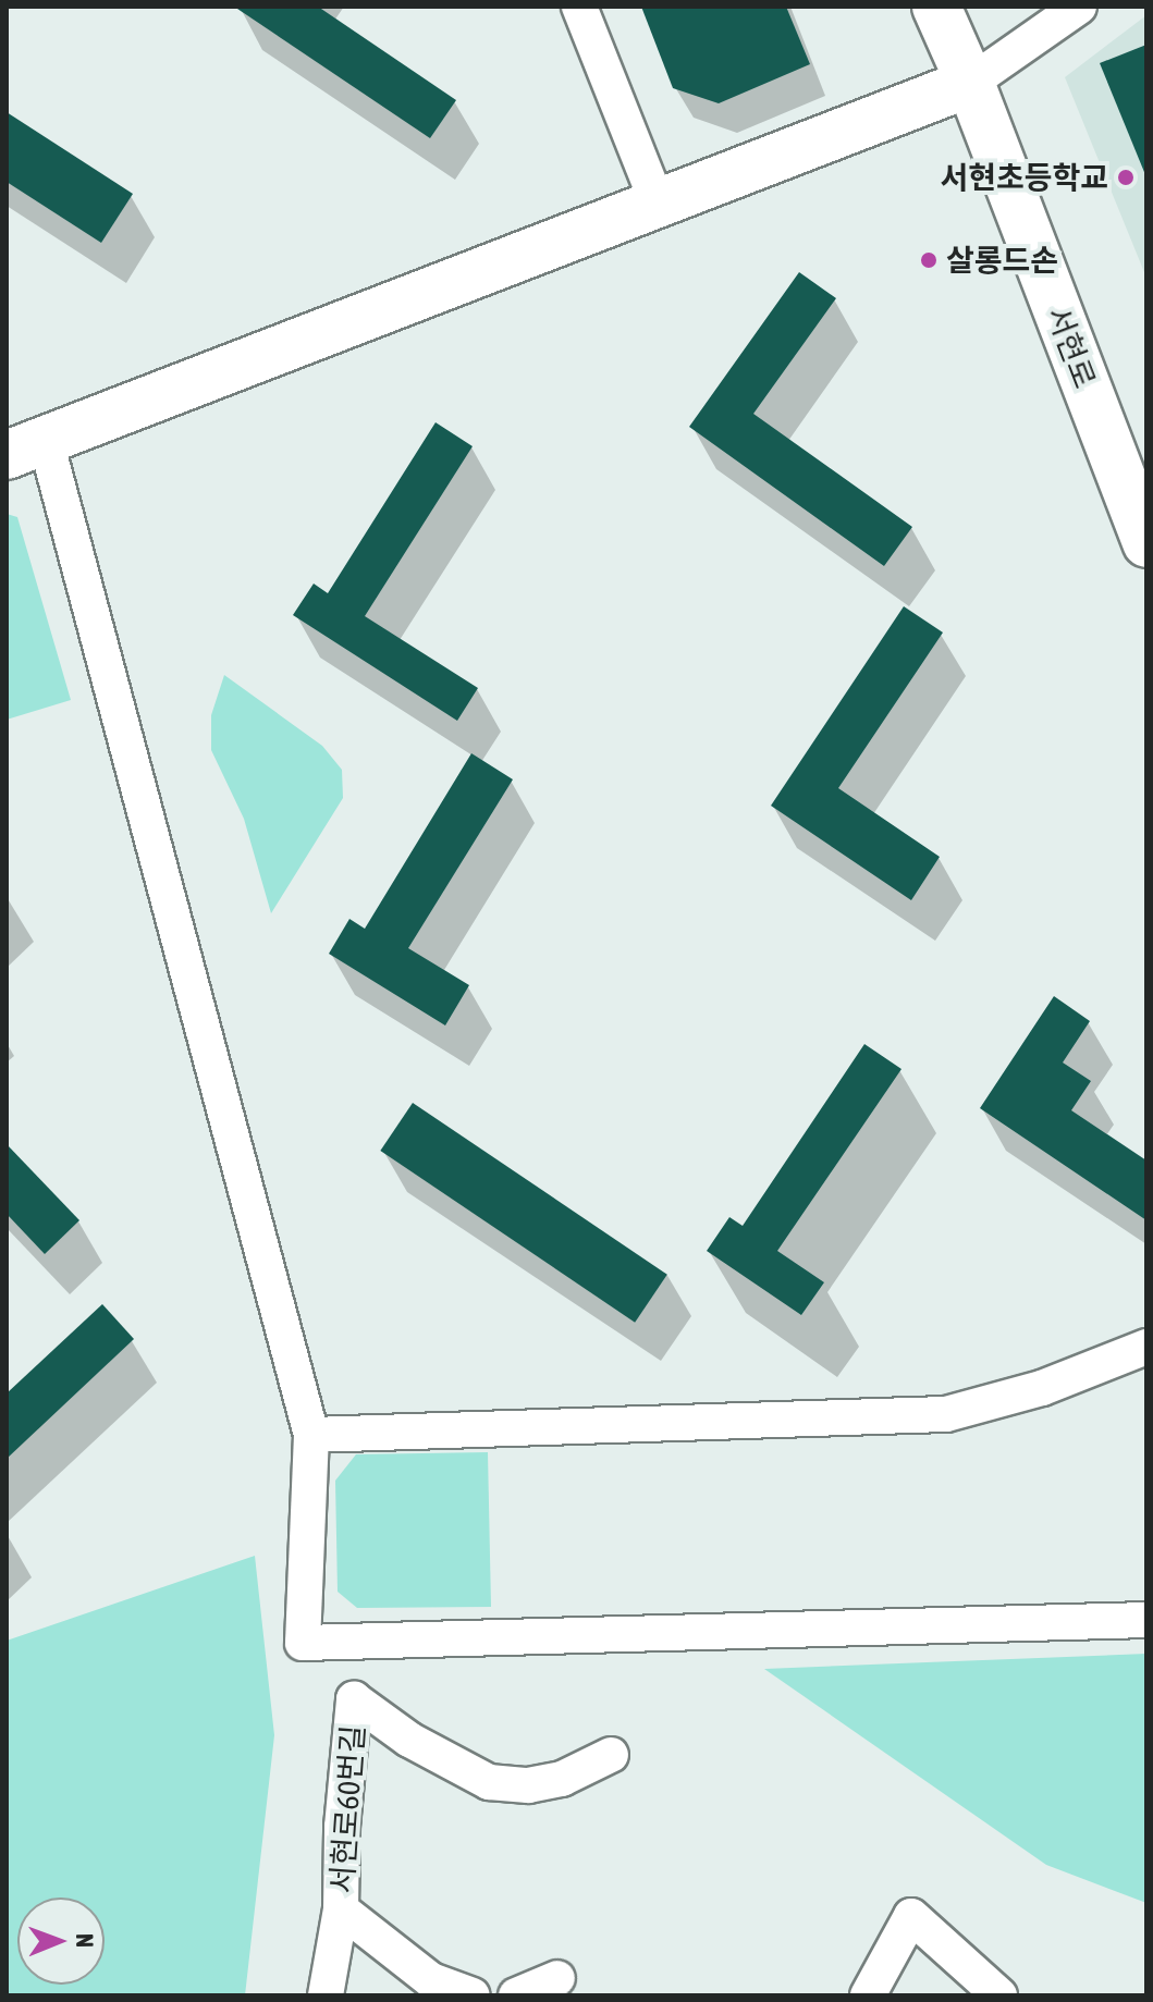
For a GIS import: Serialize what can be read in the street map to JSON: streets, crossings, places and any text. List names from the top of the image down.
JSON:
{
  "streets": {
    "street": ["서현로", "서현로60번길"]
  },
  "places": ["서현초등학교", "살롱드손"],
  "north": "right"
}
